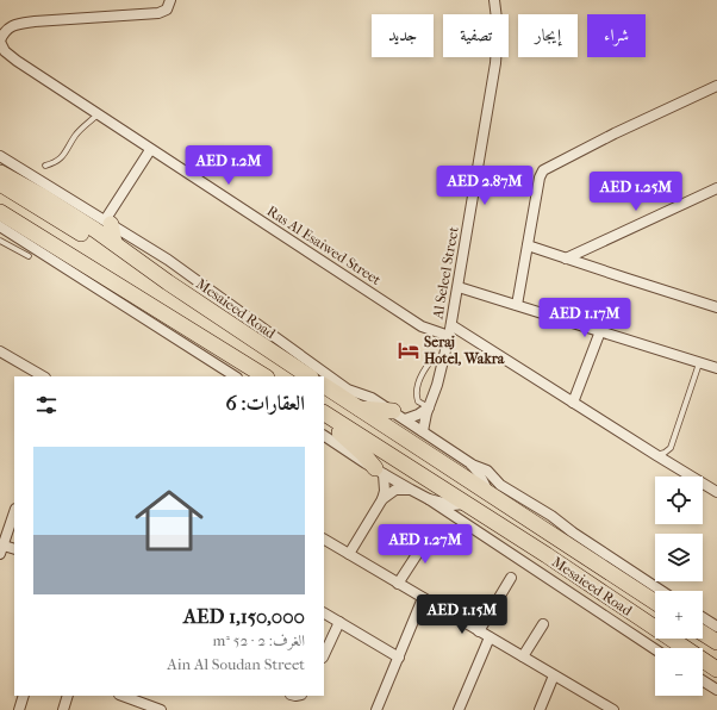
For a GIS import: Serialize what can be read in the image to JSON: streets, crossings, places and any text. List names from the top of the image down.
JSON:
{
  "streets": {
    "highway": ["Mesaieed Road"],
    "street": ["Ras Al Esaiwed Street", "Al Seleel Street"]
  },
  "crossings": [
    ["Ras Al Esaiwed Street", "Al Seleel Street"],
    ["Al Seleel Street", "Mesaieed Road"]
  ],
  "places": {
    "hotel": ["Seraj Hotel, Wakra"]
  },
  "page": {
    "chip": [
      "شراء",
      "إيجار",
      "تصفية",
      "جديد"
    ],
    "price": [
      "AED 1.2M",
      "AED 2.87M",
      "AED 1.25M",
      "AED 1.17M",
      "AED 1.27M",
      "AED 1.15M"
    ],
    "heading": "العقارات: 6",
    "list": [
      {
        "name": "AED 1,150,000",
        "note": "الغرف: 2 · 52 m² · Ain Al Soudan Street"
      }
    ],
    "map_buttons": ["+", "−"]
  }
}
